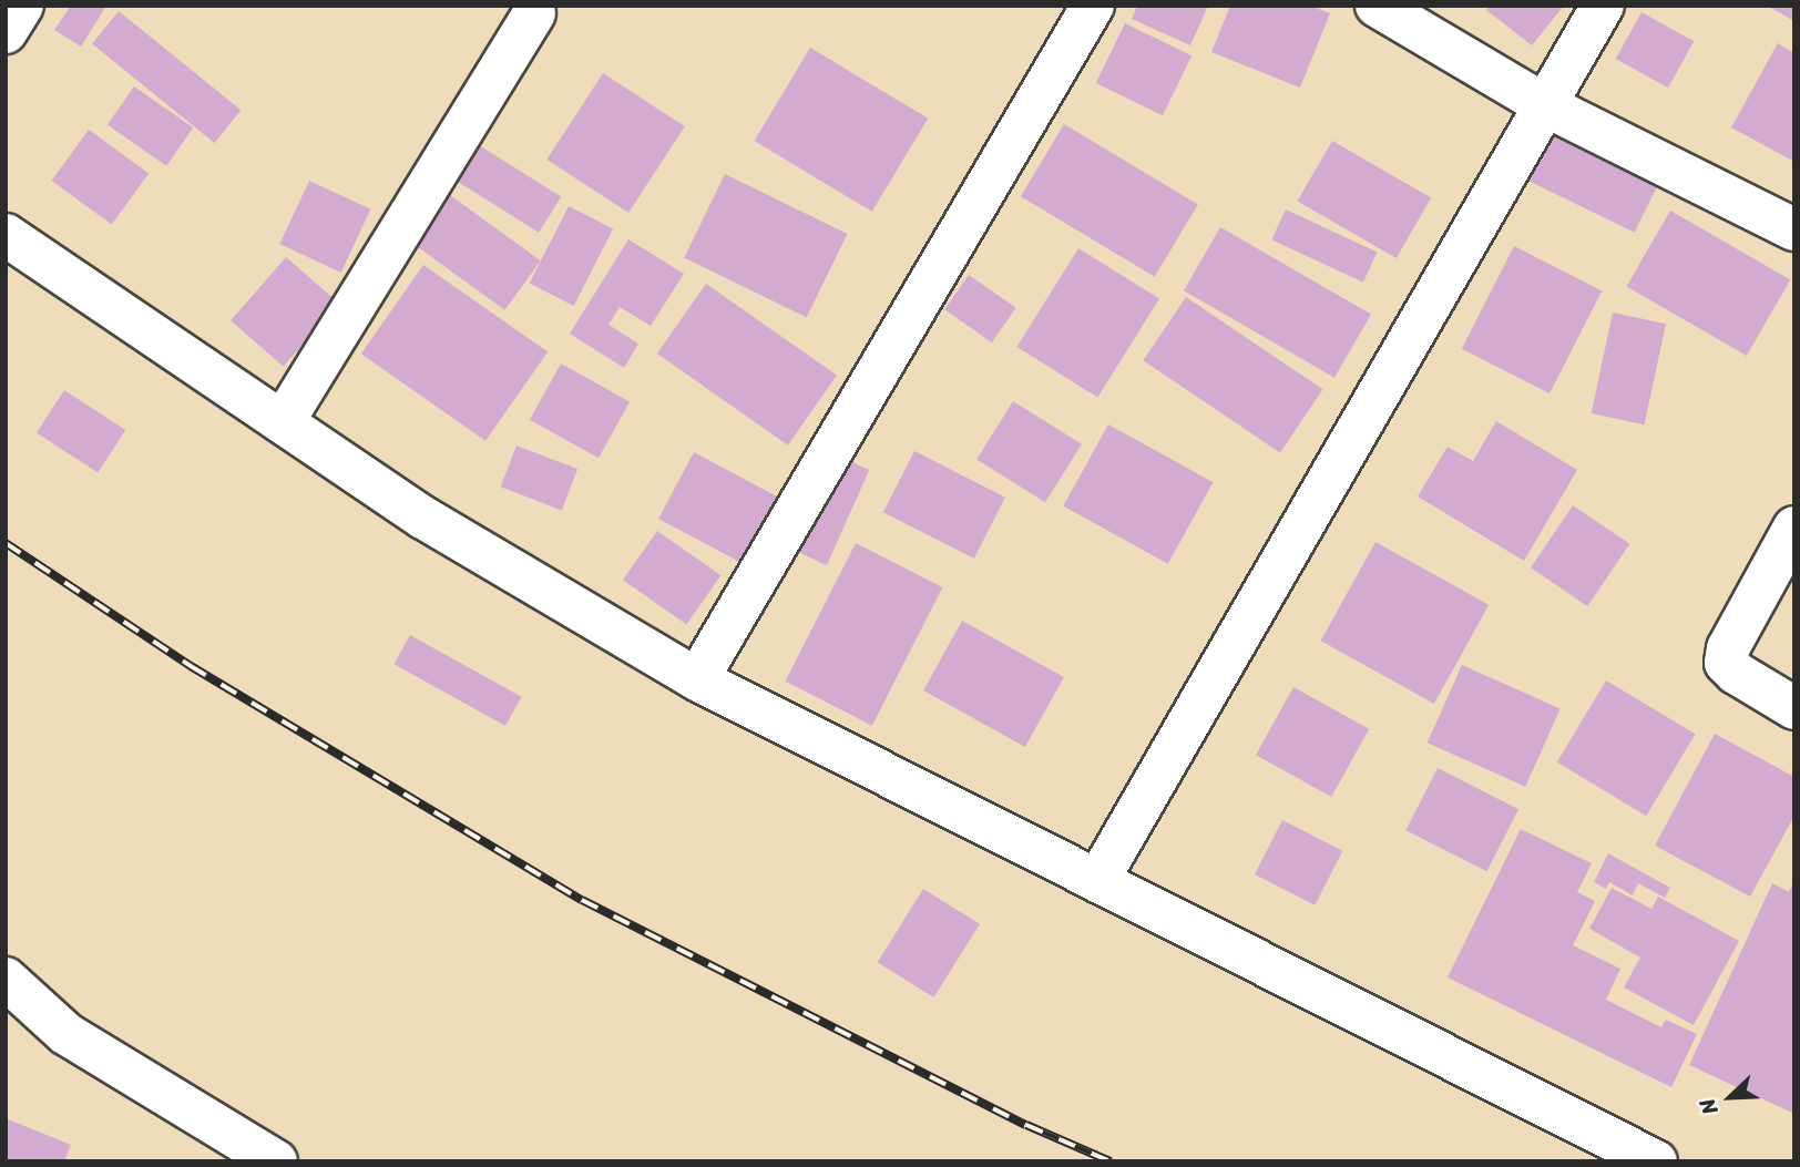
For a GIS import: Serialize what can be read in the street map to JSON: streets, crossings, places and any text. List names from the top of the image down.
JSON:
{
  "north": "bottom left"
}
